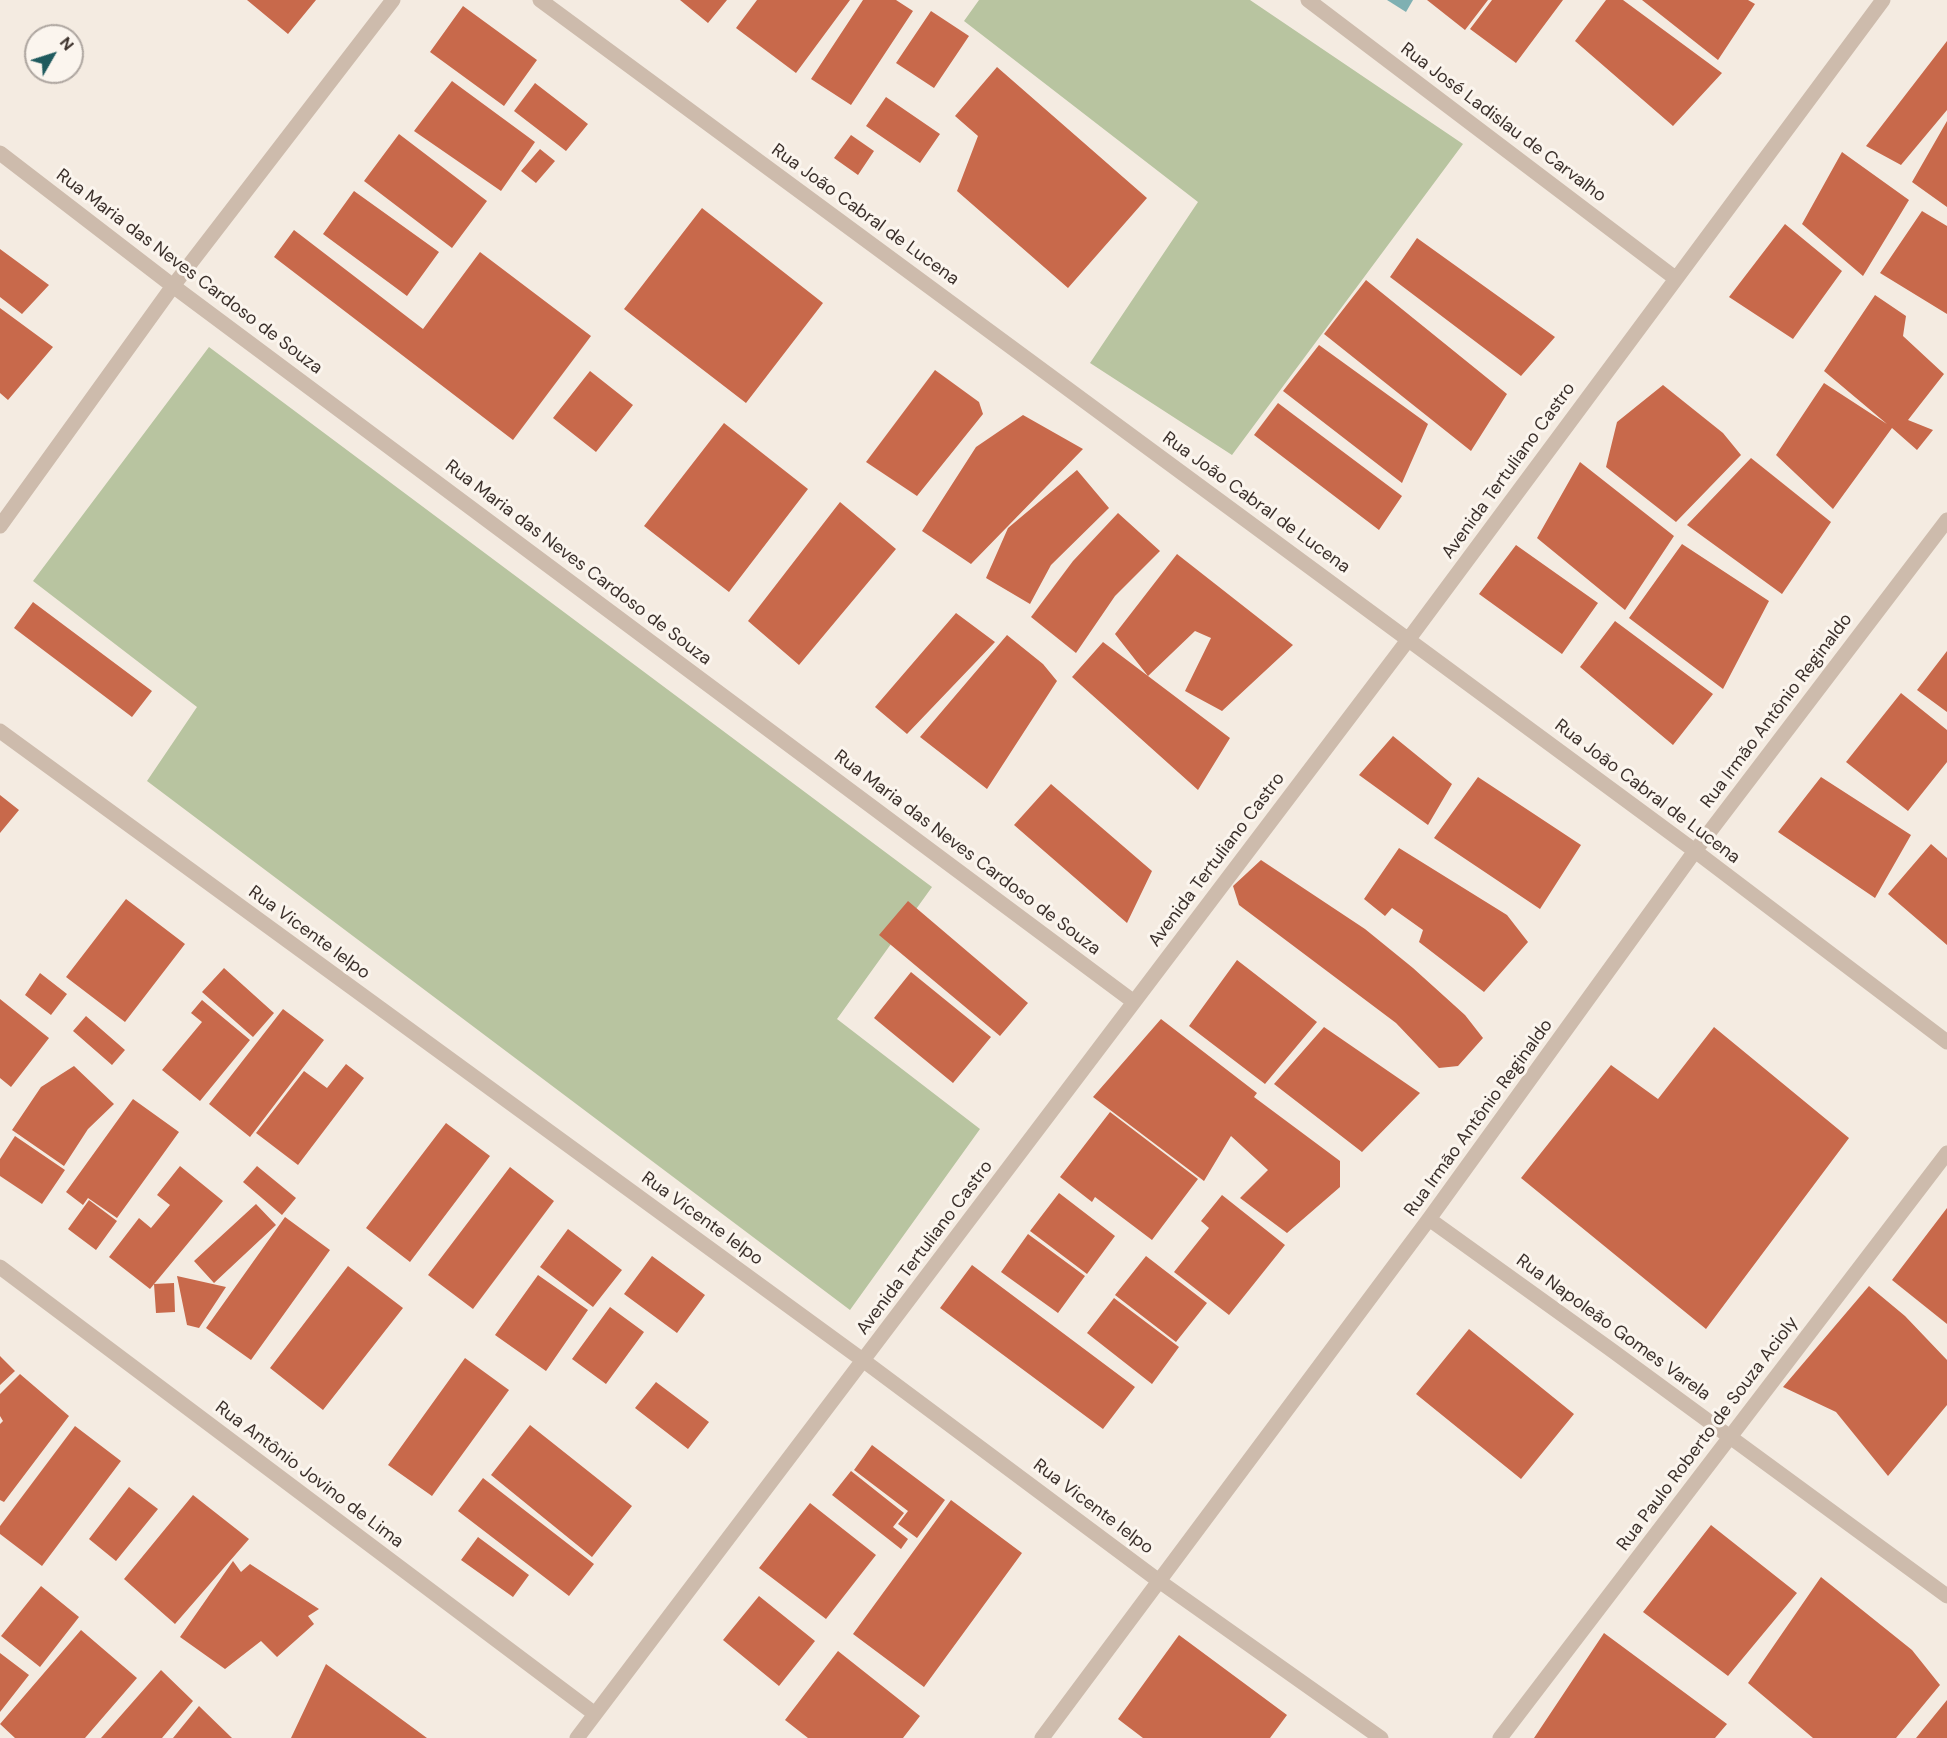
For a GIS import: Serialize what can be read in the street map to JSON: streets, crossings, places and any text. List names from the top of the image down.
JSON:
{
  "streets": {
    "street": [
      "Rua José Ladislau de Carvalho",
      "Rua João Cabral de Lucena",
      "Rua Maria das Neves Cardoso de Souza",
      "Avenida Tertuliano Castro",
      "Rua Irmão Antônio Reginaldo",
      "Rua Vicente Ielpo",
      "Rua Napoleão Gomes Varela",
      "Rua Paulo Roberto de Souza Acioly",
      "Rua Antônio Jovino de Lima"
    ]
  },
  "crossings": [
    ["Rua José Ladislau de Carvalho", "Avenida Tertuliano Castro"],
    ["Rua João Cabral de Lucena", "Avenida Tertuliano Castro"],
    ["Rua João Cabral de Lucena", "Rua Irmão Antônio Reginaldo"],
    ["Rua Maria das Neves Cardoso de Souza", "Avenida Tertuliano Castro"],
    ["Avenida Tertuliano Castro", "Rua Vicente Ielpo"],
    ["Avenida Tertuliano Castro", "Rua Antônio Jovino de Lima"],
    ["Rua Irmão Antônio Reginaldo", "Rua Vicente Ielpo"],
    ["Rua Irmão Antônio Reginaldo", "Rua Napoleão Gomes Varela"],
    ["Rua Napoleão Gomes Varela", "Rua Paulo Roberto de Souza Acioly"]
  ],
  "north": "top right"
}
